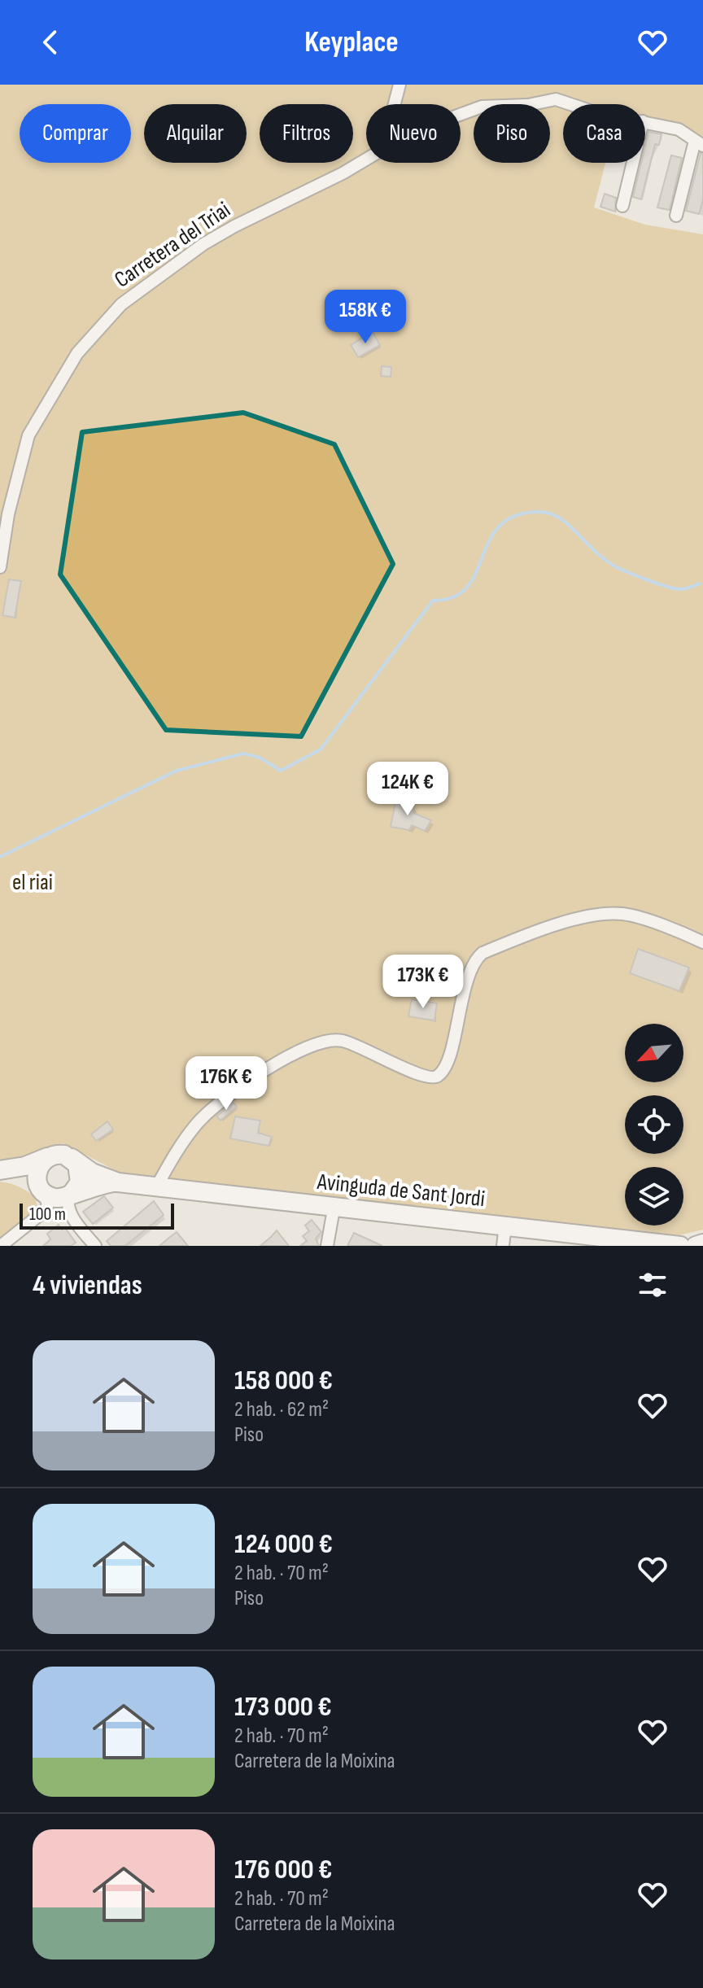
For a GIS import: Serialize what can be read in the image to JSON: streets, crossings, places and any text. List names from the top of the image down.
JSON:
{
  "streets": {
    "main road": ["Avinguda de Sant Jordi"],
    "street": ["Carretera del Triai"]
  },
  "parks": ["el riai"],
  "scale_bar": "100 m",
  "north": "bottom left",
  "page": {
    "header": "Keyplace",
    "chip": [
      "Comprar",
      "Alquilar",
      "Filtros",
      "Nuevo",
      "Piso",
      "Casa"
    ],
    "price": [
      "158K €",
      "124K €",
      "173K €",
      "176K €"
    ],
    "scale": "100 m",
    "heading": "4 viviendas",
    "list": [
      {
        "name": "158 000 €",
        "note": "2 hab. · 62 m² · Piso"
      },
      {
        "name": "124 000 €",
        "note": "2 hab. · 70 m² · Piso"
      },
      {
        "name": "173 000 €",
        "note": "2 hab. · 70 m² · Carretera de la Moixina"
      },
      {
        "name": "176 000 €",
        "note": "2 hab. · 70 m² · Carretera de la Moixina"
      }
    ]
  }
}
